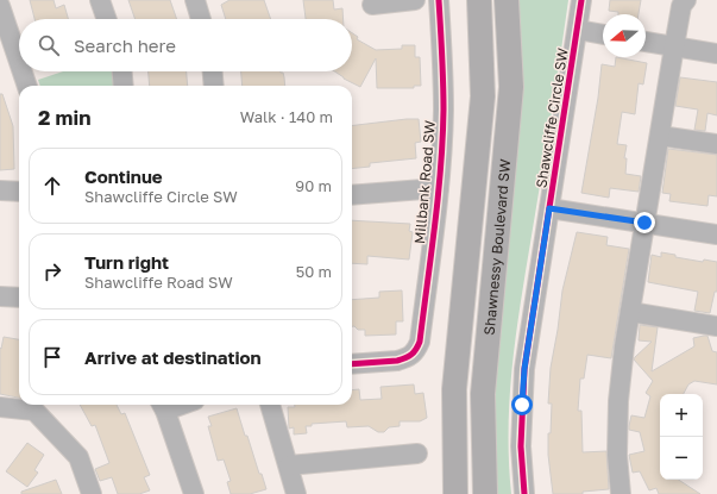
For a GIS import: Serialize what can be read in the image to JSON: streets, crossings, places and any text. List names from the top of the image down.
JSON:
{
  "streets": {
    "main road": ["Shawnessy Boulevard SW"],
    "street": ["Shawcliffe Circle SW", "Millbank Road SW"]
  },
  "north": "left",
  "page": {
    "search": "Search here",
    "heading": ["2 min", "Walk · 140 m"],
    "list": [
      ["Continue", "Shawcliffe Circle SW", "90 m"],
      ["Turn right", "Shawcliffe Road SW", "50 m"],
      "Arrive at destination"
    ],
    "map_buttons": ["+", "−"]
  }
}
